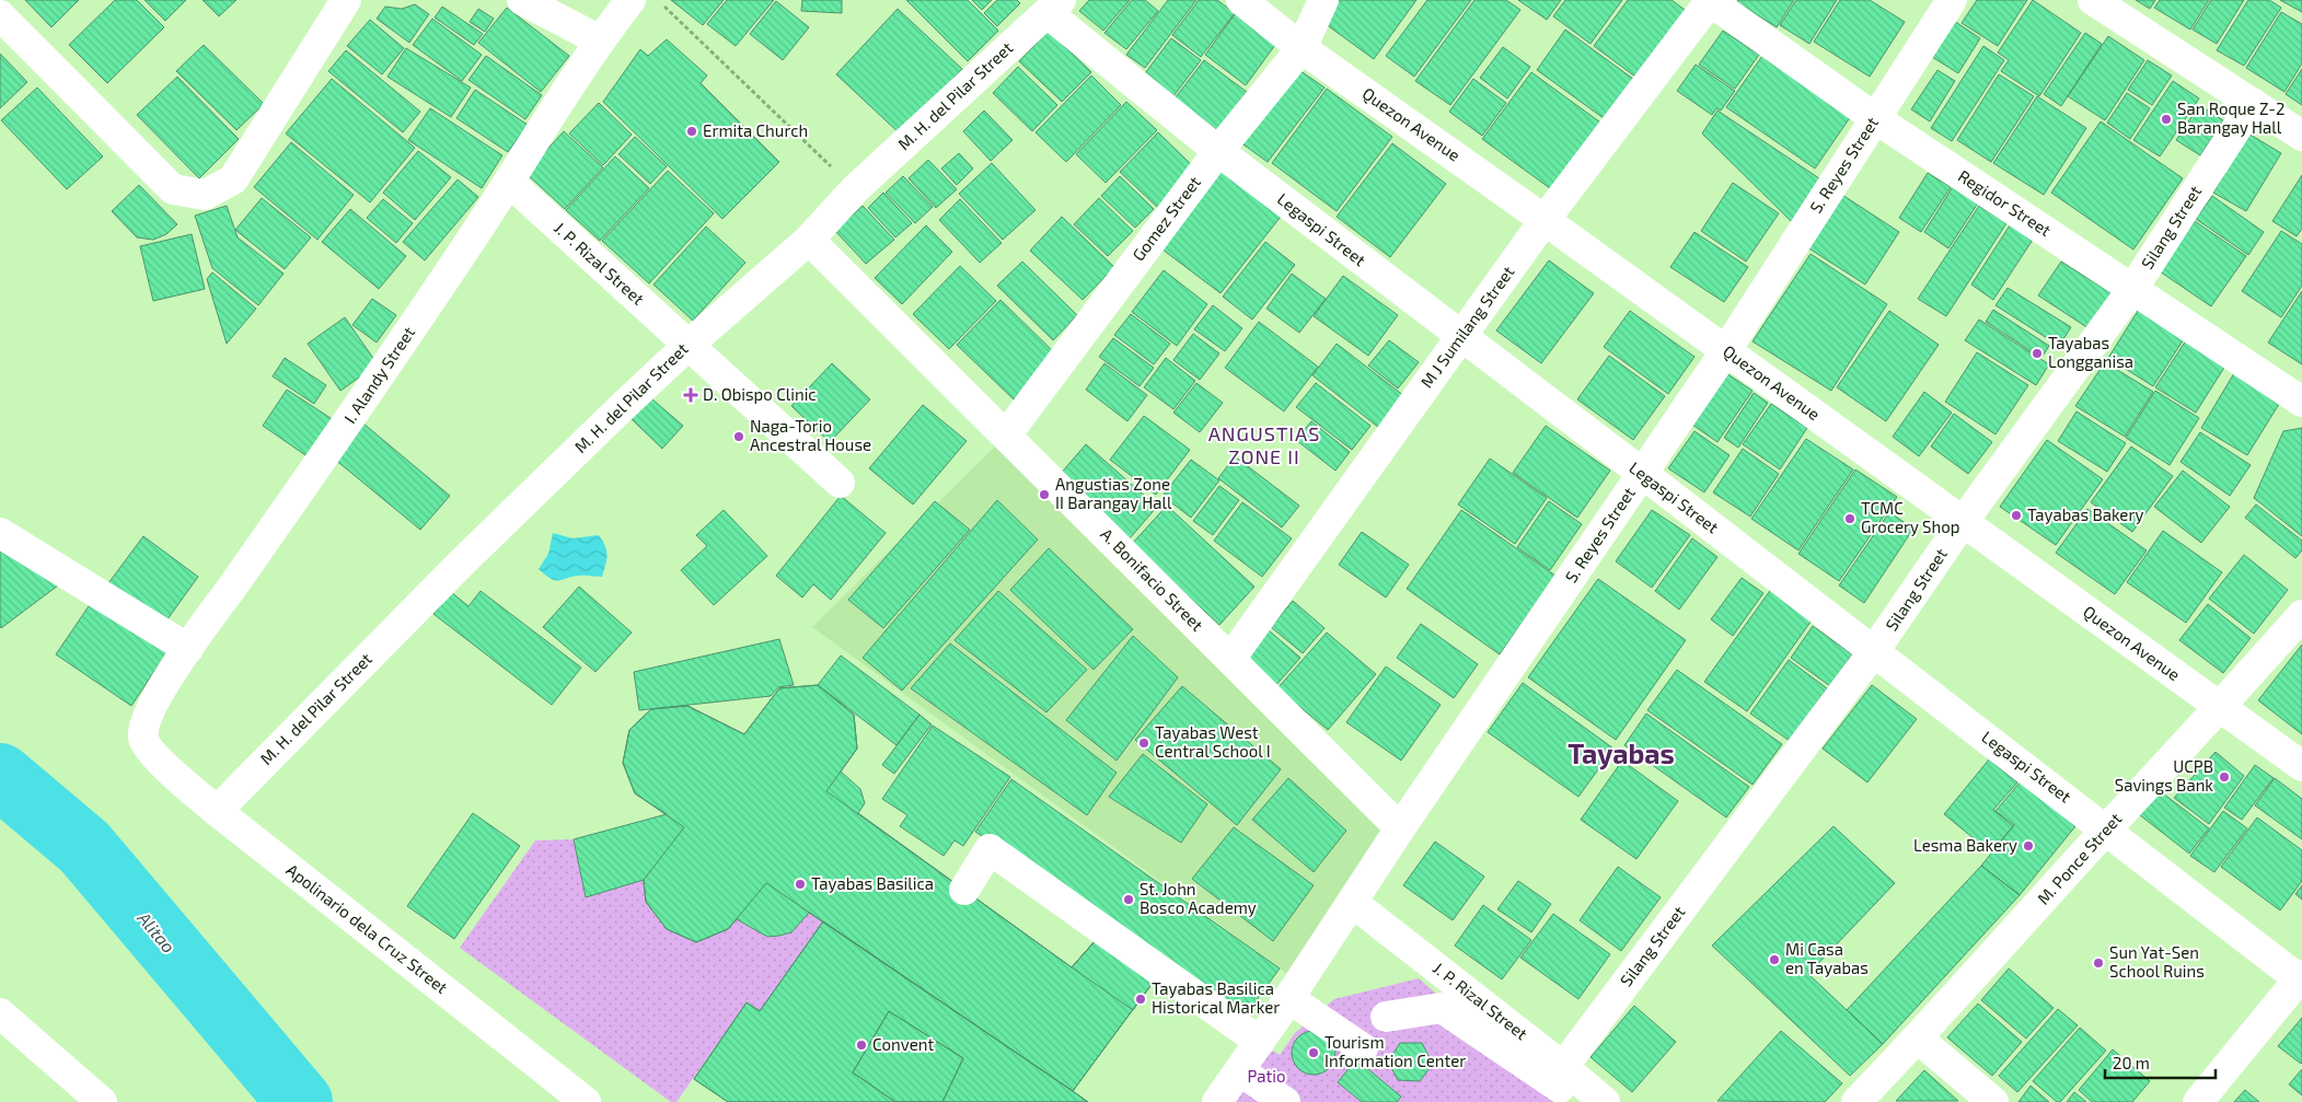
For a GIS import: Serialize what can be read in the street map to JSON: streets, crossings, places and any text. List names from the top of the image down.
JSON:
{
  "streets": {
    "street": [
      "M. H. del Pilar Street",
      "Quezon Avenue",
      "S. Reyes Street",
      "Regidor Street",
      "Gomez Street",
      "Silang Street",
      "Legaspi Street",
      "J. P. Rizal Street",
      "M J Sumilang Street",
      "I. Alandy Street",
      "A. Bonifacio Street",
      "M. Ponce Street",
      "Apolinario dela Cruz Street"
    ]
  },
  "crossings": [
    ["M. H. del Pilar Street", "Legaspi Street"],
    ["M. H. del Pilar Street", "J. P. Rizal Street"],
    ["M. H. del Pilar Street", "A. Bonifacio Street"],
    ["M. H. del Pilar Street", "Apolinario dela Cruz Street"],
    ["Quezon Avenue", "S. Reyes Street"],
    ["Quezon Avenue", "Gomez Street"],
    ["Quezon Avenue", "Silang Street"],
    ["Quezon Avenue", "M J Sumilang Street"],
    ["Quezon Avenue", "M. Ponce Street"],
    ["S. Reyes Street", "Regidor Street"],
    ["S. Reyes Street", "Legaspi Street"],
    ["S. Reyes Street", "J. P. Rizal Street"],
    ["S. Reyes Street", "A. Bonifacio Street"],
    ["Regidor Street", "Silang Street"],
    ["Regidor Street", "M J Sumilang Street"],
    ["Gomez Street", "Legaspi Street"],
    ["Gomez Street", "A. Bonifacio Street"],
    ["Silang Street", "Legaspi Street"],
    ["Silang Street", "J. P. Rizal Street"],
    ["Legaspi Street", "M J Sumilang Street"],
    ["Legaspi Street", "M. Ponce Street"],
    ["J. P. Rizal Street", "I. Alandy Street"],
    ["M J Sumilang Street", "A. Bonifacio Street"],
    ["I. Alandy Street", "Apolinario dela Cruz Street"]
  ],
  "districts": ["ANGUSTIAS ZONE II", "Tayabas"],
  "water": ["Alitao"],
  "parks": ["Patio"],
  "places": {
    "other": [
      "San Roque Z-2 Barangay Hall",
      "Ermita Church",
      "Tayabas Longganisa",
      "Naga-Torio Ancestral House",
      "Angustias Zone II Barangay Hall",
      "Tayabas Bakery",
      "TCMC Grocery Shop",
      "Tayabas West Central School I",
      "UCPB Savings Bank",
      "Lesma Bakery",
      "Tayabas Basilica",
      "St. John Bosco Academy",
      "Mi Casa en Tayabas",
      "Sun Yat-Sen School Ruins",
      "Tayabas Basilica Historical Marker",
      "Convent",
      "Tourism Information Center"
    ],
    "health": ["D. Obispo Clinic"]
  },
  "scale_bar": "20 m"
}
